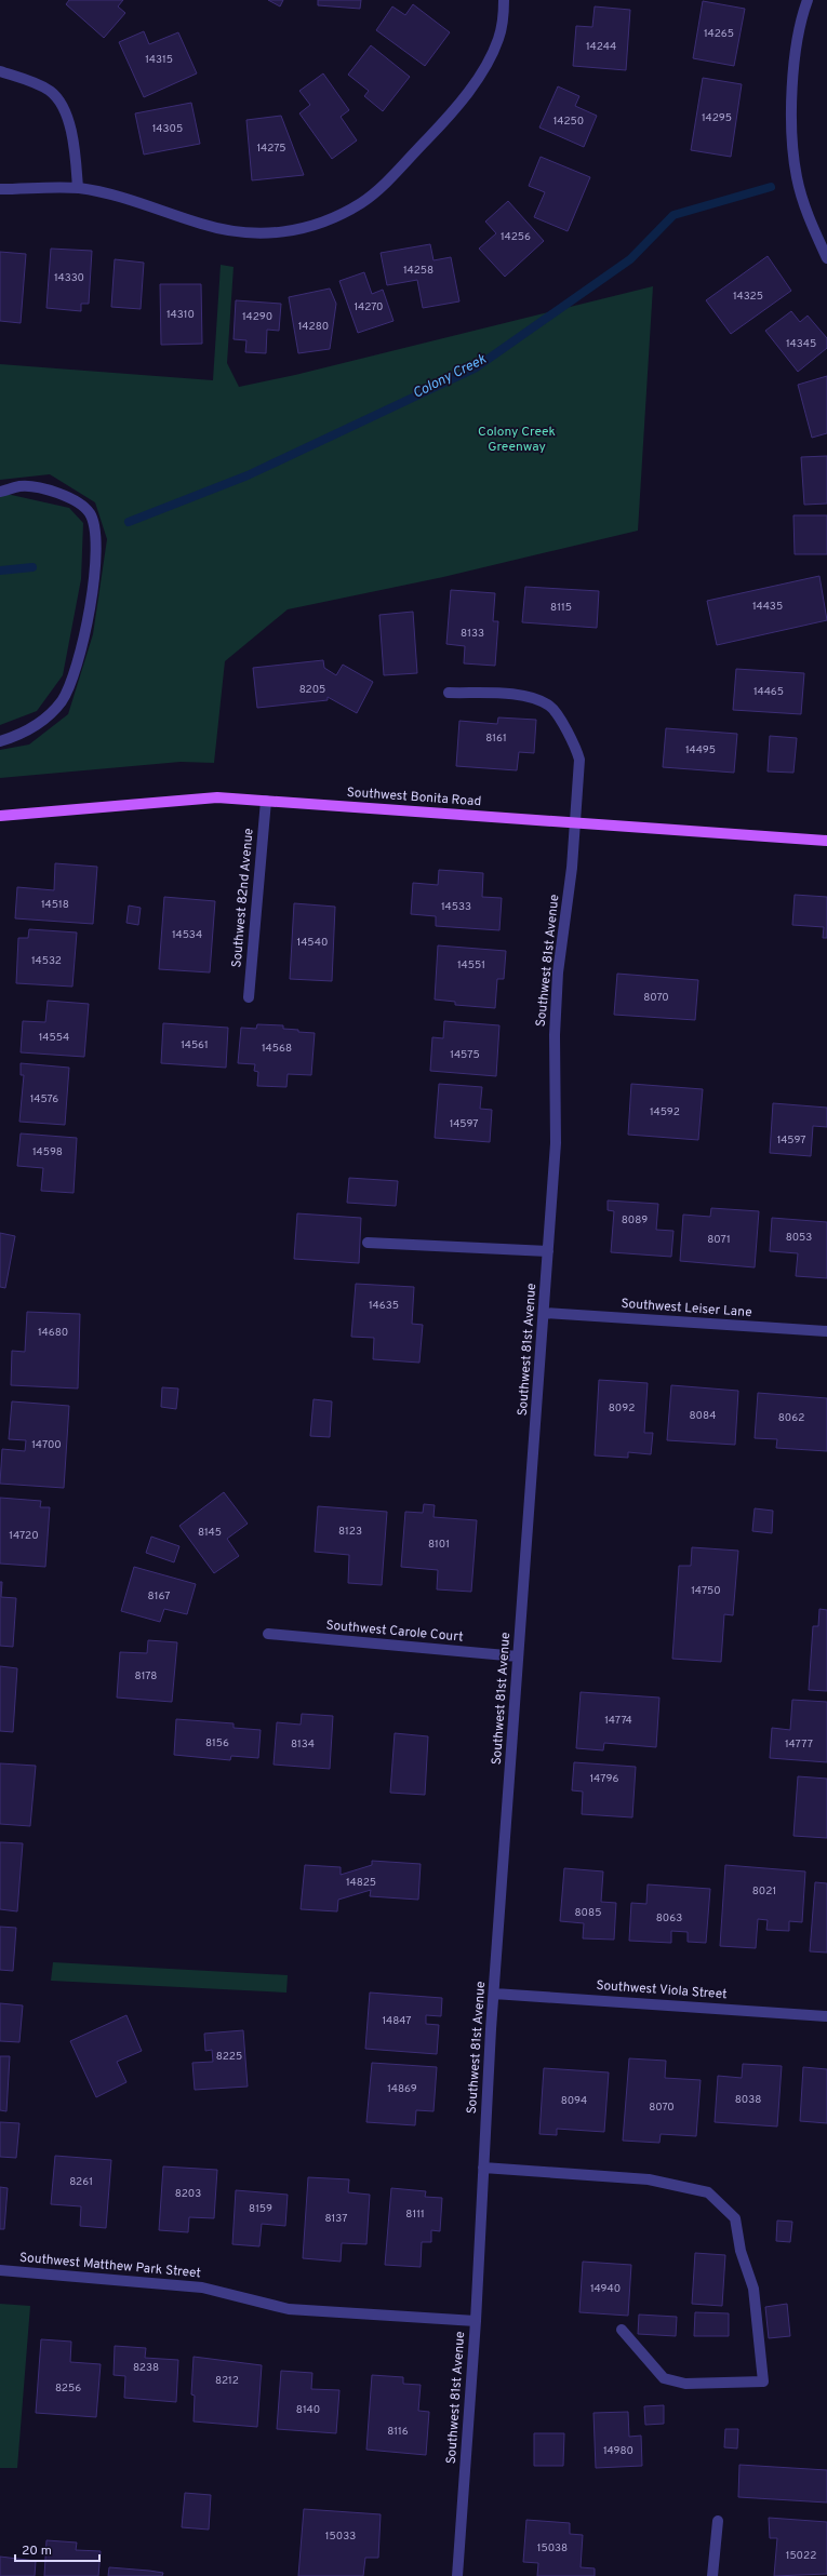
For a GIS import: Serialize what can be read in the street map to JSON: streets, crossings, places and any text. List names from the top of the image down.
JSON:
{
  "streets": {
    "main road": ["Southwest Bonita Road"],
    "street": [
      "Southwest 82nd Avenue",
      "Southwest 81st Avenue",
      "Southwest Leiser Lane",
      "Southwest Carole Court",
      "Southwest Viola Street",
      "Southwest Matthew Park Street"
    ]
  },
  "crossings": [
    ["Southwest Bonita Road", "Southwest 82nd Avenue"],
    ["Southwest Bonita Road", "Southwest 81st Avenue"],
    ["Southwest 81st Avenue", "Southwest Leiser Lane"],
    ["Southwest 81st Avenue", "Southwest Carole Court"],
    ["Southwest 81st Avenue", "Southwest Viola Street"],
    ["Southwest 81st Avenue", "Southwest Matthew Park Street"]
  ],
  "water": ["Colony Creek"],
  "parks": ["Colony Creek Greenway"],
  "house_numbers": [
    "14265",
    "14244",
    "14315",
    "14295",
    "14250",
    "14305",
    "14275",
    "14256",
    "14258",
    "14330",
    "14325",
    "14270",
    "14310",
    "14290",
    "14280",
    "14345",
    "14435",
    "8115",
    "8133",
    "8205",
    "14465",
    "8161",
    "14495",
    "14518",
    "14533",
    "14534",
    "14540",
    "14532",
    "14551",
    "8070",
    "14554",
    "14561",
    "14568",
    "14575",
    "14576",
    "14592",
    "14597",
    "14597",
    "14598",
    "8089",
    "8053",
    "8071",
    "14635",
    "14680",
    "8092",
    "8084",
    "8062",
    "14700",
    "8123",
    "8145",
    "14720",
    "8101",
    "14750",
    "8167",
    "8178",
    "14774",
    "8156",
    "8134",
    "14777",
    "14796",
    "14825",
    "8021",
    "8085",
    "8063",
    "14847",
    "8225",
    "14869",
    "8038",
    "8094",
    "8070",
    "8261",
    "8203",
    "8159",
    "8111",
    "8137",
    "14940",
    "8238",
    "8212",
    "8256",
    "8140",
    "8116",
    "14980",
    "15033",
    "15038",
    "15022"
  ],
  "scale_bar": "20 m"
}
